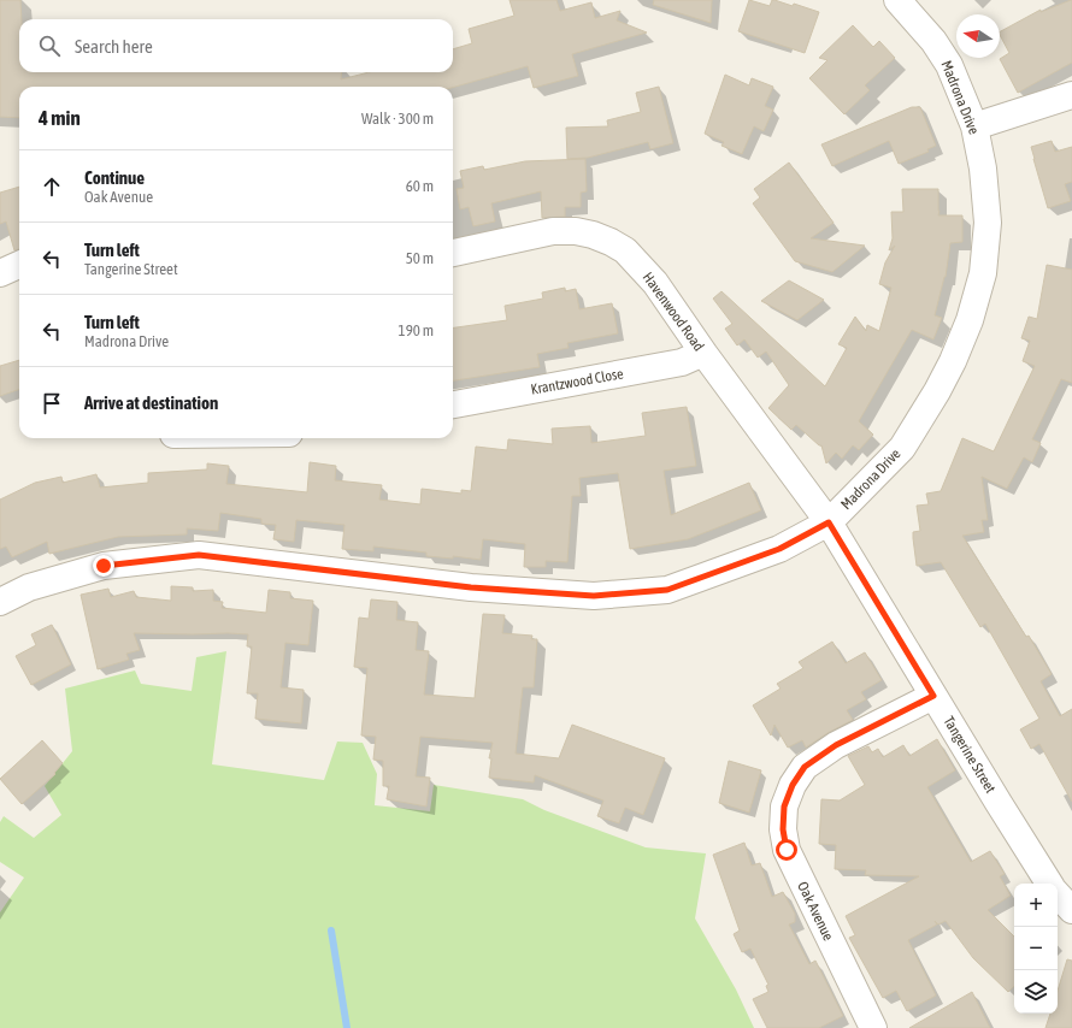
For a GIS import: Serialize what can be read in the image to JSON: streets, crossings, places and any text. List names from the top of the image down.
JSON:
{
  "streets": {
    "street": [
      "Madrona Drive",
      "Havenwood Road",
      "Krantzwood Close",
      "Tangerine Street",
      "Oak Avenue"
    ]
  },
  "crossings": [
    ["Madrona Drive", "Havenwood Road"],
    ["Madrona Drive", "Tangerine Street"],
    ["Havenwood Road", "Krantzwood Close"],
    ["Havenwood Road", "Tangerine Street"],
    ["Tangerine Street", "Oak Avenue"]
  ],
  "north": "left",
  "page": {
    "search": "Search here",
    "heading": ["4 min", "Walk · 300 m"],
    "list": [
      ["Continue", "Oak Avenue", "60 m"],
      ["Turn left", "Tangerine Street", "50 m"],
      ["Turn left", "Madrona Drive", "190 m"],
      "Arrive at destination"
    ],
    "map_buttons": ["+", "−"]
  }
}
